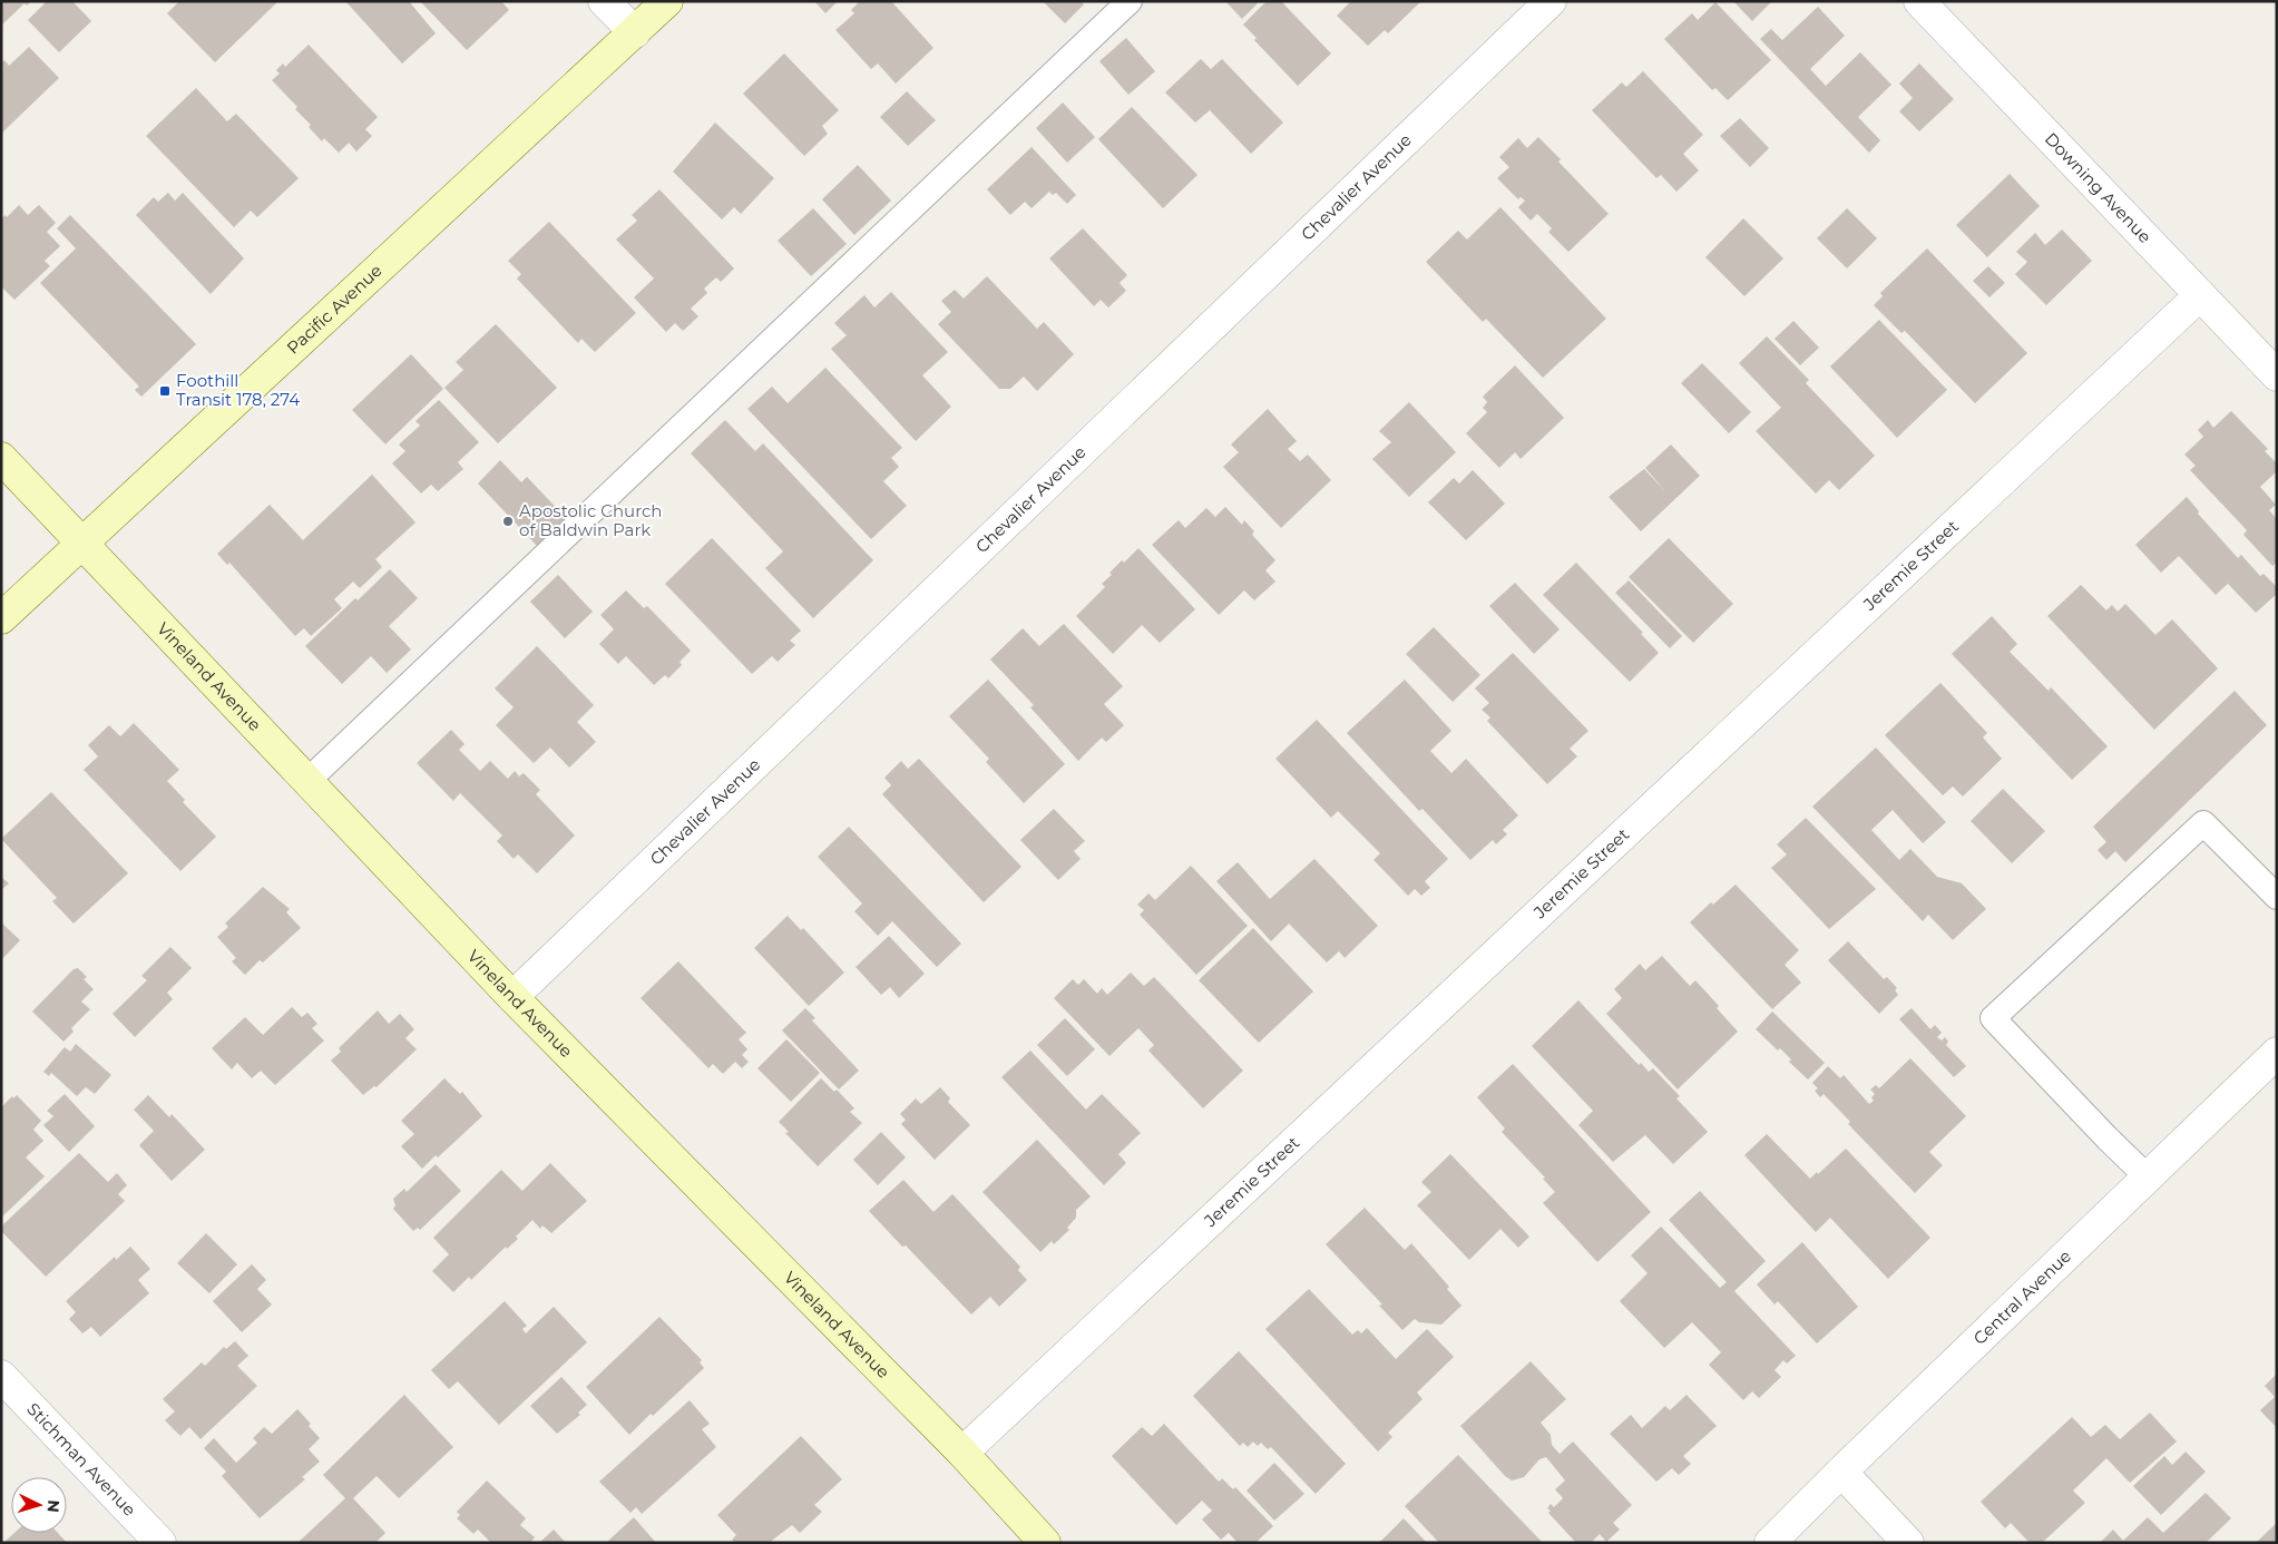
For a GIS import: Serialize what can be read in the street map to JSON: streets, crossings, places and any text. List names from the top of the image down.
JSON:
{
  "streets": {
    "street": [
      "Chevalier Avenue",
      "Downing Avenue",
      "Pacific Avenue",
      "Jeremie Street",
      "Vineland Avenue",
      "Central Avenue",
      "Stichman Avenue"
    ]
  },
  "crossings": [
    ["Chevalier Avenue", "Vineland Avenue"],
    ["Downing Avenue", "Jeremie Street"],
    ["Pacific Avenue", "Vineland Avenue"],
    ["Jeremie Street", "Vineland Avenue"]
  ],
  "places": {
    "transit": ["Foothill Transit 178, 274"],
    "other": ["Apostolic Church of Baldwin Park"]
  },
  "north": "right"
}
